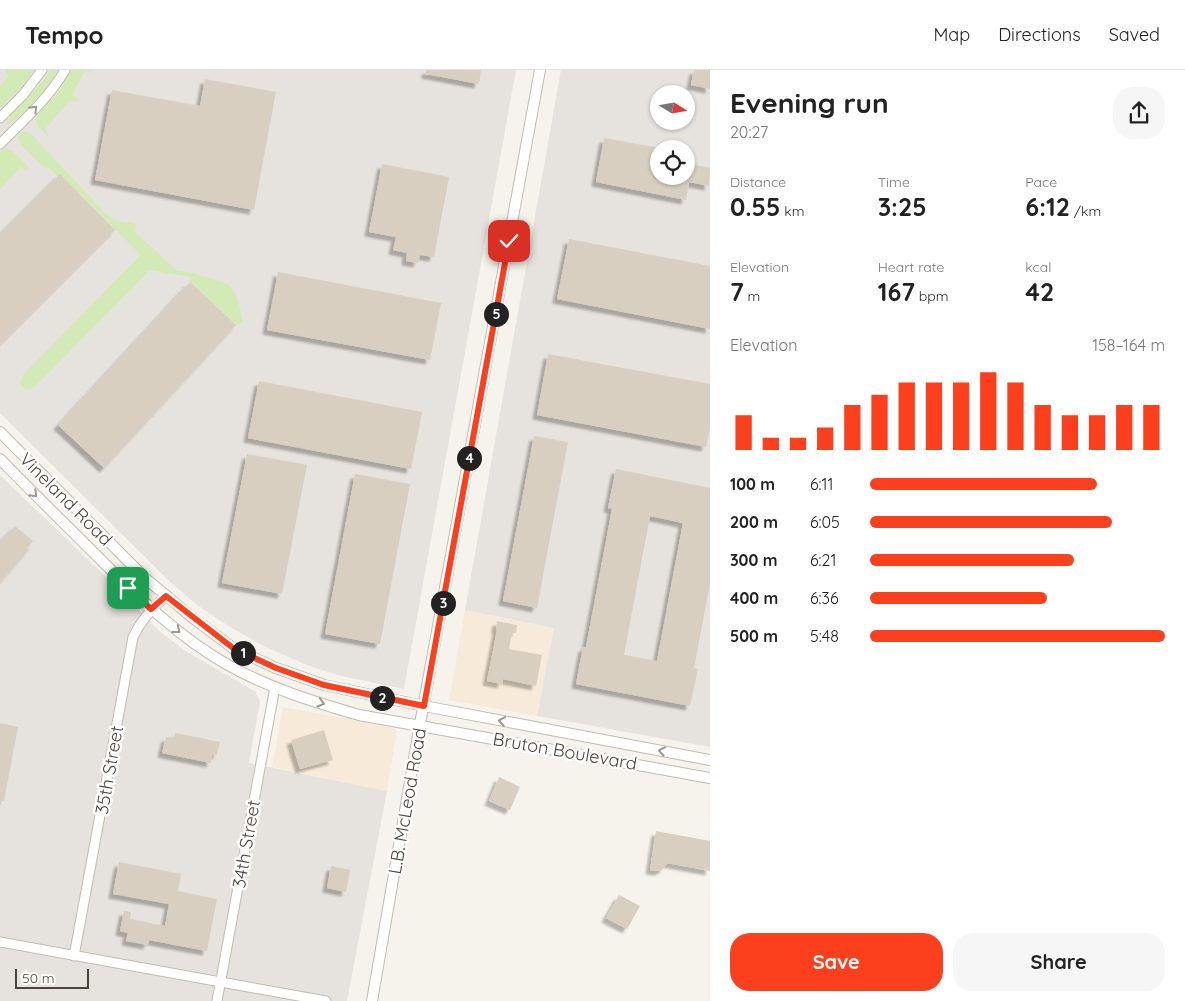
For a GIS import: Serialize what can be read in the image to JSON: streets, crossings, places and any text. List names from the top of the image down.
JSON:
{
  "streets": {
    "street": [
      "Vineland Road",
      "Bruton Boulevard",
      "35th Street",
      "L.B. McLeod Road",
      "34th Street"
    ]
  },
  "crossings": [
    ["Vineland Road", "Bruton Boulevard"],
    ["Vineland Road", "35th Street"],
    ["Vineland Road", "L.B. McLeod Road"],
    ["Vineland Road", "34th Street"],
    ["Bruton Boulevard", "L.B. McLeod Road"]
  ],
  "scale_bar": "50 m",
  "north": "right",
  "page": {
    "header": "Tempo",
    "nav": ["Map", "Directions", "Saved"],
    "heading": ["Evening run", "20:27"],
    "stats": [
      ["Distance", "0.55 km"],
      ["Time", "3:25"],
      ["Pace", "6:12 /km"],
      ["Elevation", "7 m"],
      ["Heart rate", "167 bpm"],
      ["kcal", "42"]
    ],
    "pins": [
      "5",
      "4",
      "3",
      "1",
      "2"
    ],
    "chart": ["Elevation", "158–164 m"],
    "list": [
      {
        "name": "100 m",
        "note": "6:11"
      },
      {
        "name": "200 m",
        "note": "6:05"
      },
      {
        "name": "300 m",
        "note": "6:21"
      },
      {
        "name": "400 m",
        "note": "6:36"
      },
      {
        "name": "500 m",
        "note": "5:48"
      }
    ],
    "buttons": ["Save", "Share"],
    "scale": "50 m"
  }
}
